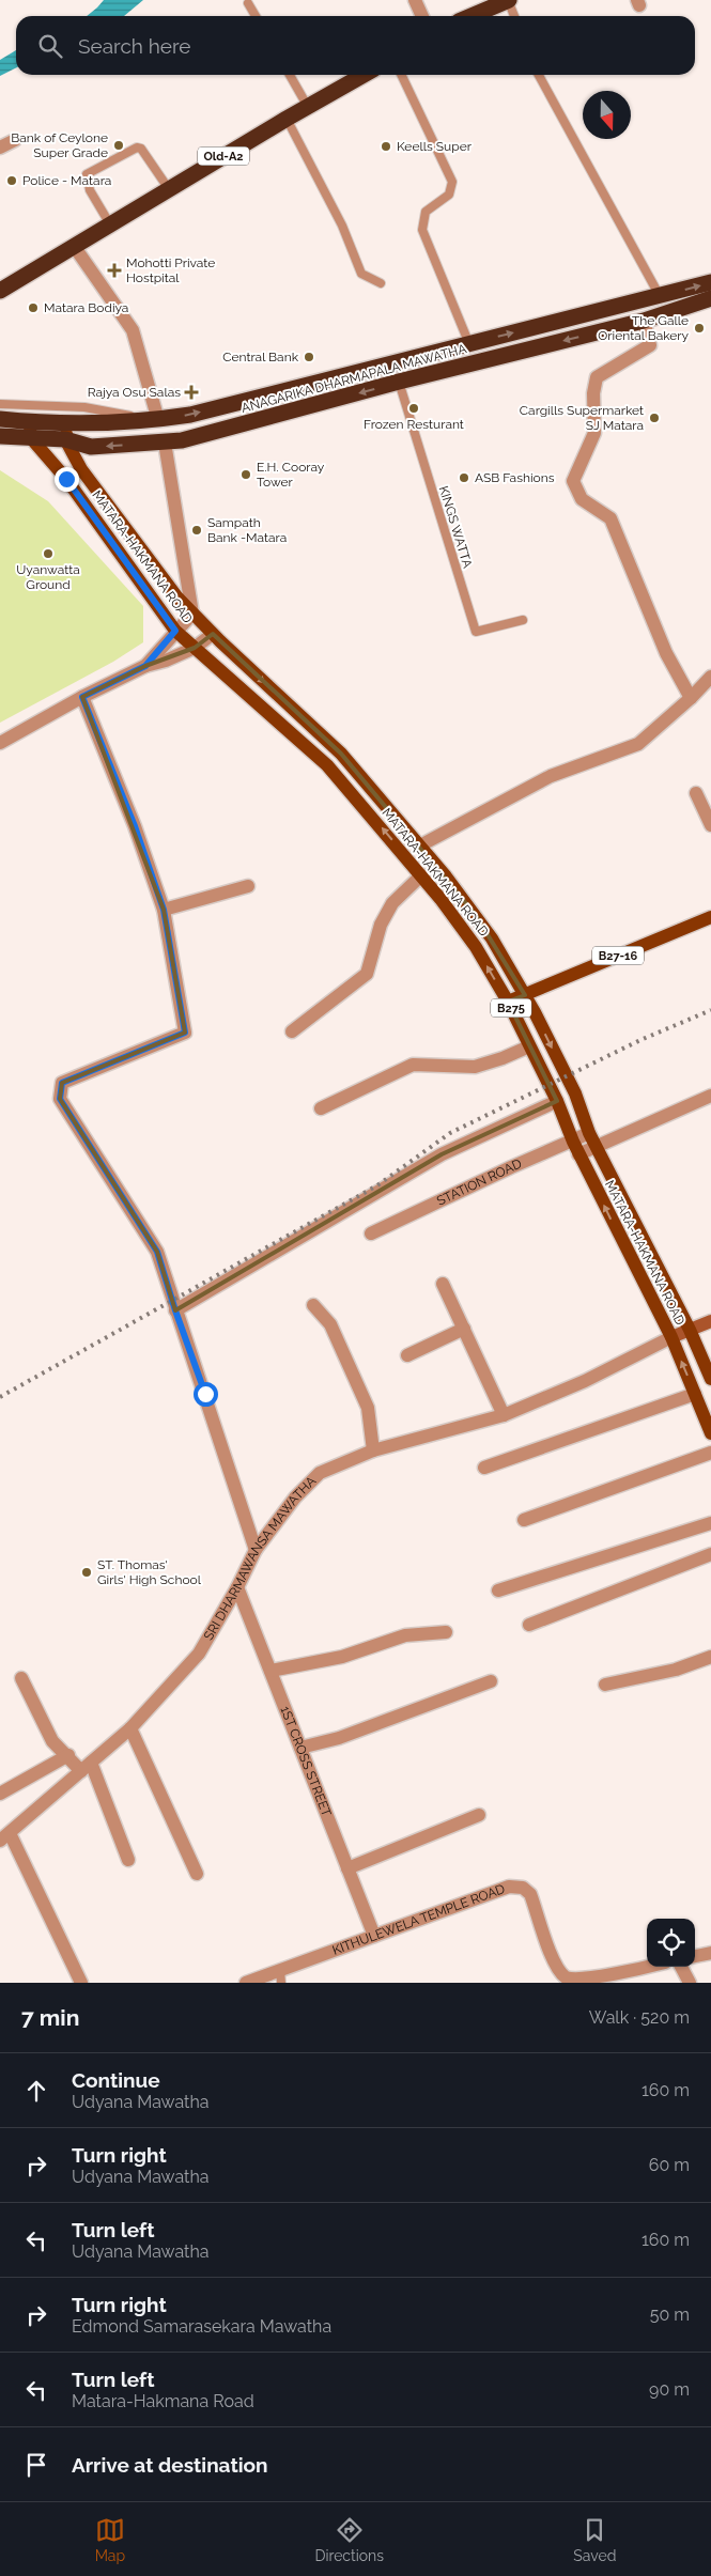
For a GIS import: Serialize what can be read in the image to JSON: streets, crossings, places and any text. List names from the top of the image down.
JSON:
{
  "streets": {
    "highway": ["Old-A2", "ANAGARIKA DHARMAPALA MAWATHA"],
    "main road": ["MATARA-HAKMANA ROAD", "B27-16", "B275"],
    "street": [
      "STATION ROAD",
      "SRI DHARMAWANSA MAWATHA",
      "1ST CROSS STREET",
      "KITHULEWELA TEMPLE ROAD"
    ],
    "lane": ["KINGS WATTA"]
  },
  "crossings": [
    ["ANAGARIKA DHARMAPALA MAWATHA", "KINGS WATTA"],
    ["ANAGARIKA DHARMAPALA MAWATHA", "MATARA-HAKMANA ROAD"],
    ["MATARA-HAKMANA ROAD", "B27-16"],
    ["MATARA-HAKMANA ROAD", "STATION ROAD"],
    ["MATARA-HAKMANA ROAD", "SRI DHARMAWANSA MAWATHA"],
    ["SRI DHARMAWANSA MAWATHA", "1ST CROSS STREET"],
    ["1ST CROSS STREET", "KITHULEWELA TEMPLE ROAD"]
  ],
  "places": {
    "other": [
      "Bank of Ceylone Super Grade",
      "Keells Super",
      "Police - Matara",
      "Matara Bodiya",
      "The Galle Oriental Bakery",
      "Central Bank",
      "Frozen Resturant",
      "Cargills Supermarket SJ Matara",
      "E.H. Cooray Tower",
      "ASB Fashions",
      "Sampath Bank -Matara",
      "Uyanwatta Ground",
      "ST. Thomas' Girls' High School"
    ],
    "health": ["Mohotti Private Hostpital", "Rajya Osu Salas"]
  },
  "north": "bottom",
  "page": {
    "search": "Search here",
    "heading": ["7 min", "Walk · 520 m"],
    "list": [
      ["Continue", "Udyana Mawatha", "160 m"],
      ["Turn right", "Udyana Mawatha", "60 m"],
      ["Turn left", "Udyana Mawatha", "160 m"],
      ["Turn right", "Edmond Samarasekara Mawatha", "50 m"],
      ["Turn left", "Matara-Hakmana Road", "90 m"],
      "Arrive at destination"
    ],
    "nav": ["Map", "Directions", "Saved"]
  }
}
